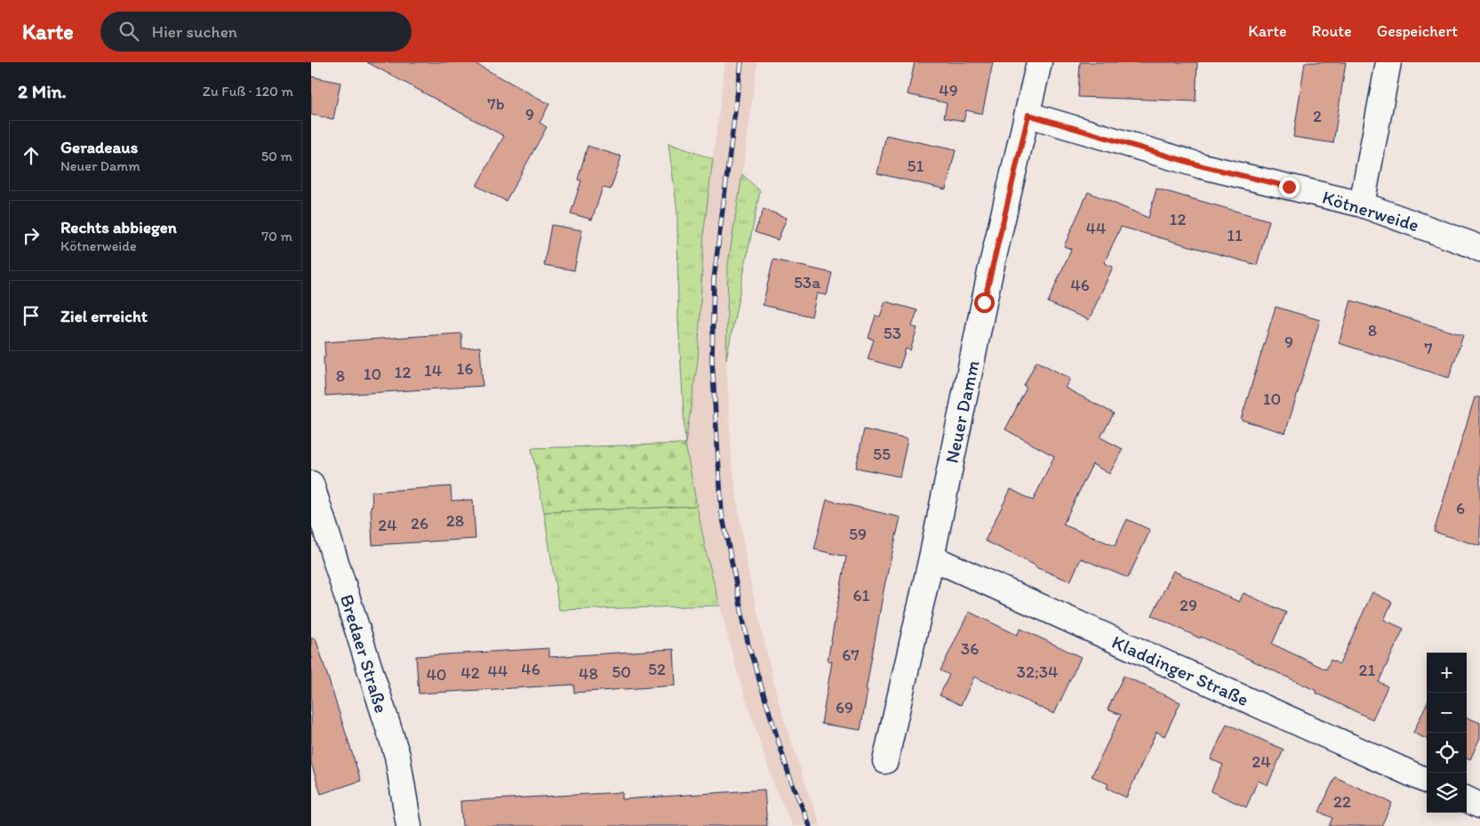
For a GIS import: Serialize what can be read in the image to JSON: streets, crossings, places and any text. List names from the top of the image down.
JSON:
{
  "streets": {
    "street": [
      "Kötnerweide",
      "Neuer Damm",
      "Bredaer Straße",
      "Kladdinger Straße"
    ]
  },
  "crossings": [
    ["Kötnerweide", "Neuer Damm"],
    ["Neuer Damm", "Kladdinger Straße"]
  ],
  "house_numbers": [
    "49",
    "7b",
    "9",
    "2",
    "51",
    "12",
    "44",
    "11",
    "53a",
    "46",
    "8",
    "53",
    "9",
    "7",
    "16",
    "14",
    "12",
    "10",
    "8",
    "10",
    "55",
    "6",
    "28",
    "26",
    "24",
    "59",
    "61",
    "29",
    "36",
    "67",
    "46",
    "52",
    "21",
    "44",
    "50",
    "32;34",
    "42",
    "48",
    "40",
    "69",
    "24",
    "22"
  ],
  "page": {
    "header": "Karte",
    "search": "Hier suchen",
    "nav": ["Karte", "Route", "Gespeichert"],
    "heading": ["2 Min.", "Zu Fuß · 120 m"],
    "list": [
      ["Geradeaus", "Neuer Damm", "50 m"],
      ["Rechts abbiegen", "Kötnerweide", "70 m"],
      "Ziel erreicht"
    ],
    "map_buttons": ["+", "−"]
  }
}
